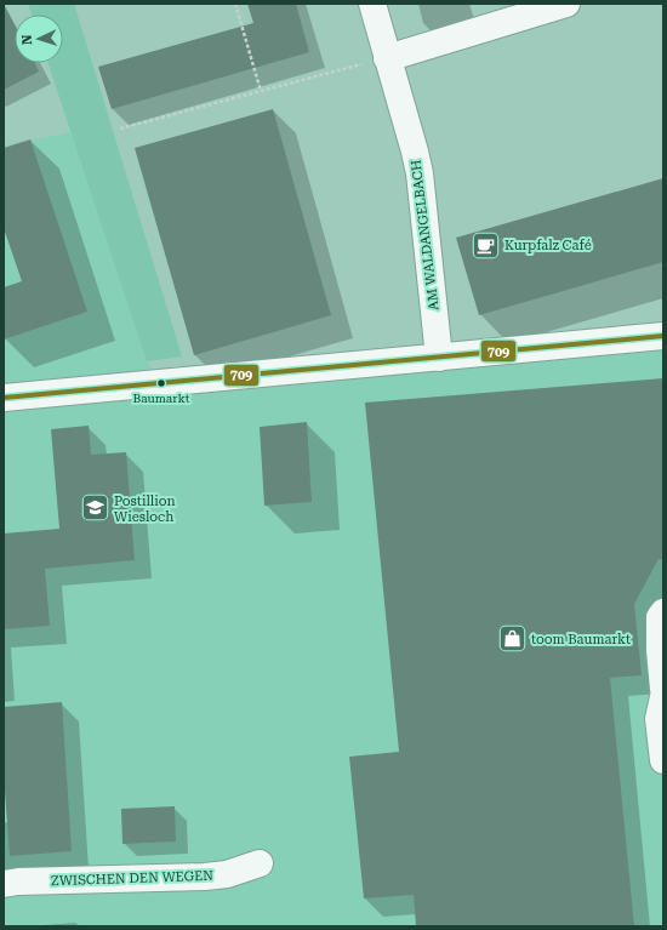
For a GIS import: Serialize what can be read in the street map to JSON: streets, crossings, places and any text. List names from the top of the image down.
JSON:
{
  "streets": {
    "street": ["AM WALDANGELBACH", "ZWISCHEN DEN WEGEN"]
  },
  "places": {
    "cafe": ["Kurpfalz Café"],
    "other": ["Baumarkt"],
    "school or university": ["Postillion Wiesloch"],
    "shop": ["toom Baumarkt"]
  },
  "lines": ["transit line 709"],
  "north": "left"
}
